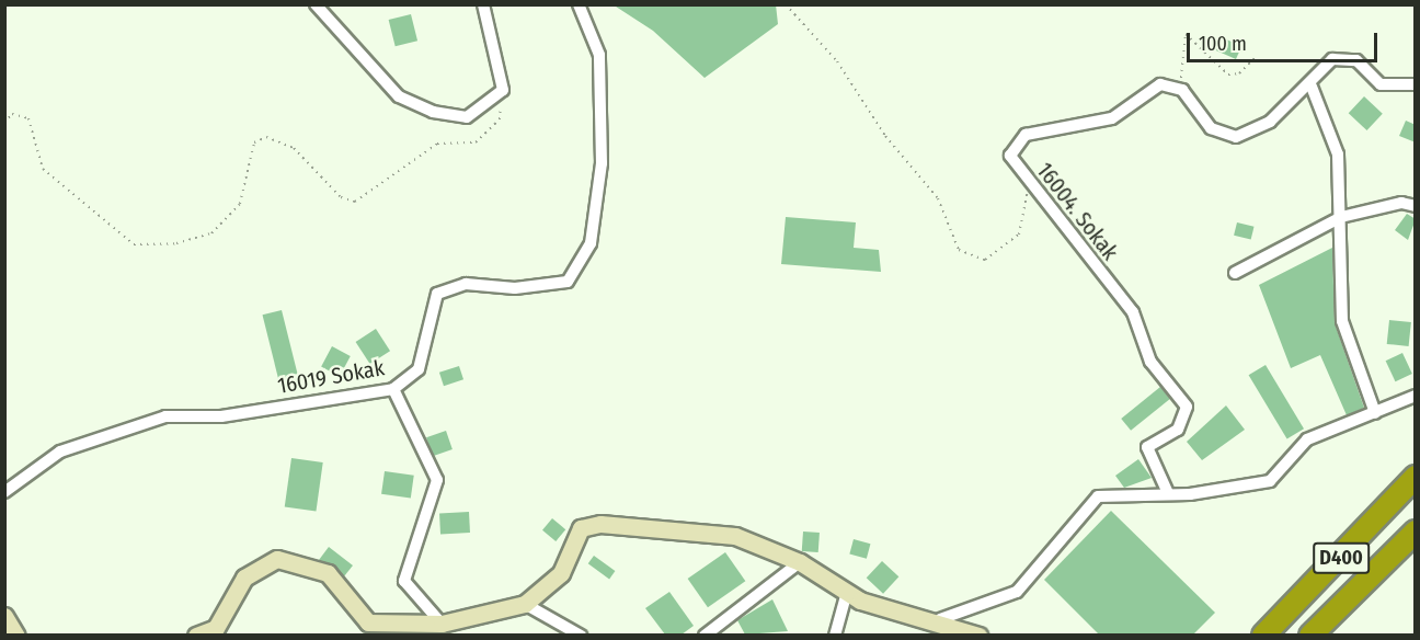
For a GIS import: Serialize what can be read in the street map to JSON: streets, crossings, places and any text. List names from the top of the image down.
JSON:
{
  "streets": {
    "highway": ["D400"],
    "street": ["16004. Sokak", "16019 Sokak"]
  },
  "scale_bar": "100 m"
}
